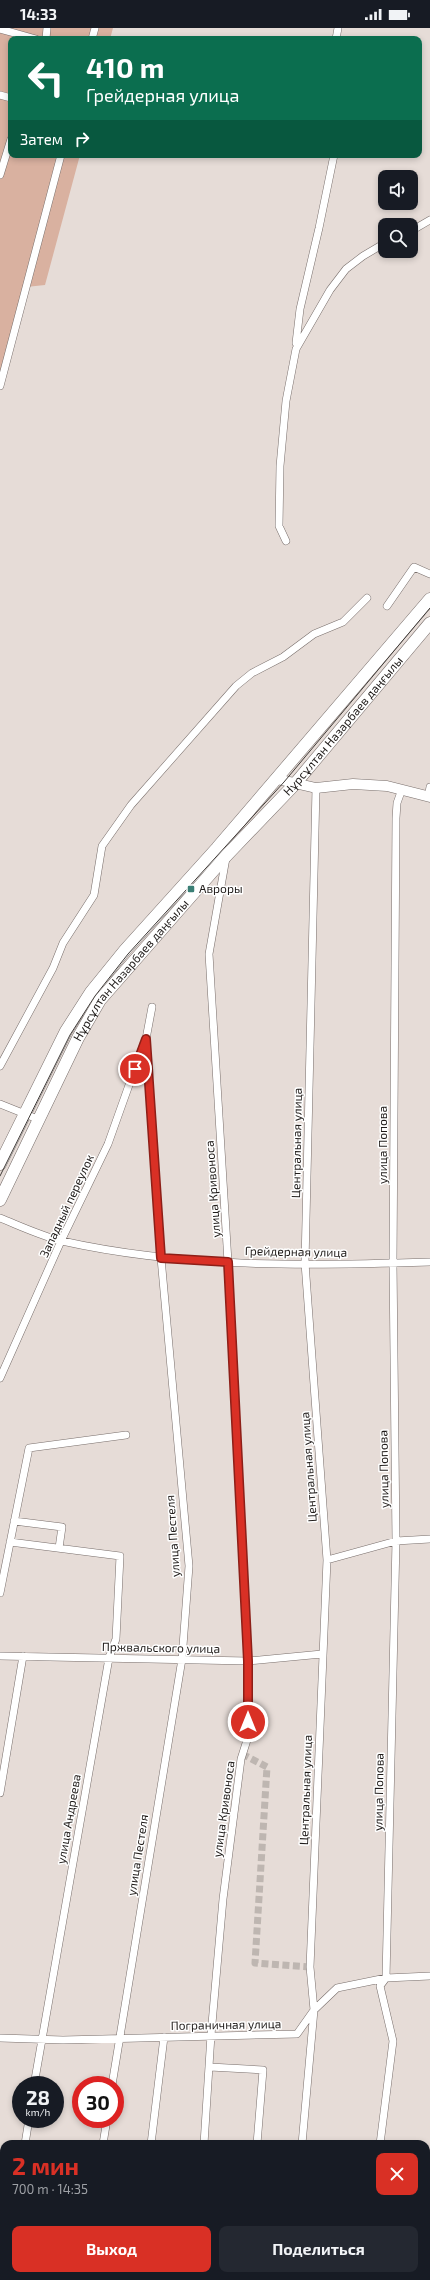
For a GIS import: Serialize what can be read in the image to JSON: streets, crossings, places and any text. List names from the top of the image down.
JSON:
{
  "streets": {
    "highway": ["Нұрсұлтан Назарбаев даңғылы"],
    "street": [
      "Центральная улица",
      "улица Попова",
      "улица Кривоноса",
      "Западный переулок",
      "Грейдерная улица",
      "улица Пестеля",
      "Пржвальского улица",
      "улица Андреева",
      "Пограничная улица"
    ]
  },
  "crossings": [
    ["Нұрсұлтан Назарбаев даңғылы", "улица Кривоноса"],
    ["Центральная улица", "Грейдерная улица"],
    ["Центральная улица", "Пржвальского улица"],
    ["Центральная улица", "Пограничная улица"],
    ["улица Попова", "Грейдерная улица"],
    ["улица Попова", "Пограничная улица"],
    ["улица Кривоноса", "Грейдерная улица"],
    ["улица Кривоноса", "Пржвальского улица"],
    ["улица Кривоноса", "Пограничная улица"],
    ["Западный переулок", "Грейдерная улица"],
    ["Западный переулок", "улица Пестеля"],
    ["Грейдерная улица", "улица Пестеля"],
    ["улица Пестеля", "Пржвальского улица"],
    ["улица Пестеля", "Пограничная улица"],
    ["Пржвальского улица", "улица Андреева"],
    ["улица Андреева", "Пограничная улица"]
  ],
  "places": {
    "transit": ["Авроры"]
  },
  "page": {
    "status": "14:33",
    "turn": ["410 m", "Грейдерная улица"],
    "then": "Затем",
    "speed": "28 km/h",
    "limit": "30",
    "heading": ["2 мин", "700 m · 14:35"],
    "buttons": ["Выход", "Поделиться"]
  }
}
